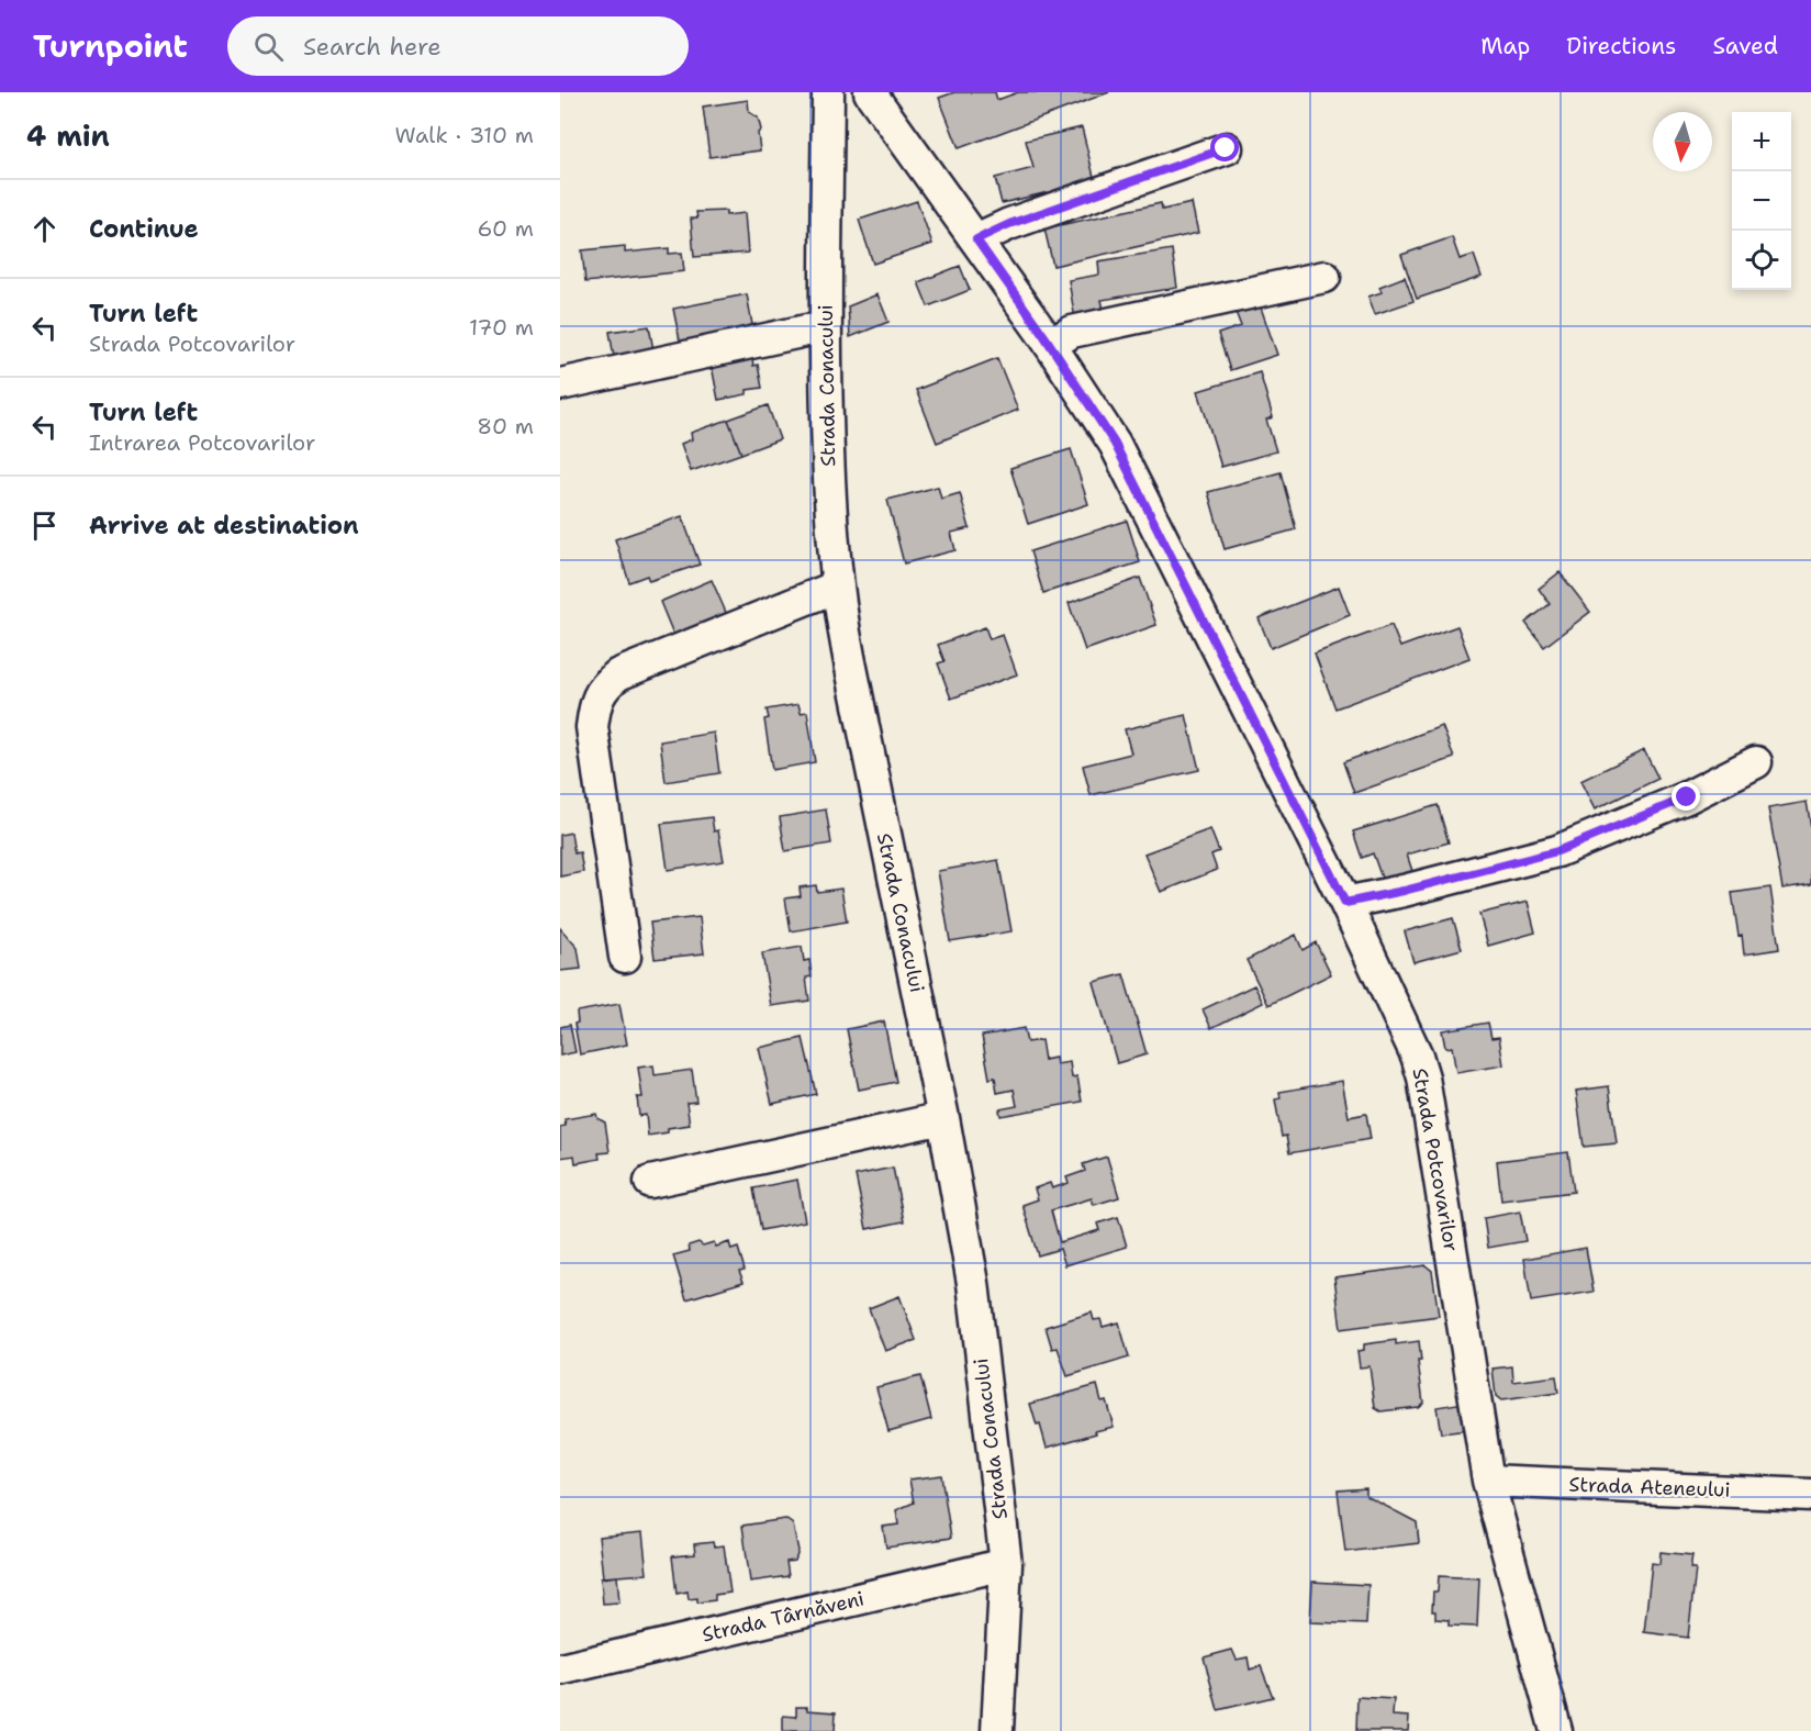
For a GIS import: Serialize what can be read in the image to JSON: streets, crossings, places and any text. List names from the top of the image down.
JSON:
{
  "streets": {
    "street": [
      "Strada Conacului",
      "Strada Potcovarilor",
      "Strada Ateneului",
      "Strada Târnăveni"
    ]
  },
  "crossings": [
    ["Strada Conacului", "Strada Târnăveni"],
    ["Strada Potcovarilor", "Strada Ateneului"]
  ],
  "north": "bottom",
  "page": {
    "header": "Turnpoint",
    "search": "Search here",
    "nav": ["Map", "Directions", "Saved"],
    "heading": ["4 min", "Walk · 310 m"],
    "map_buttons": ["+", "−"],
    "list": [
      ["Continue", "60 m"],
      ["Turn left", "Strada Potcovarilor", "170 m"],
      ["Turn left", "Intrarea Potcovarilor", "80 m"],
      "Arrive at destination"
    ]
  }
}
